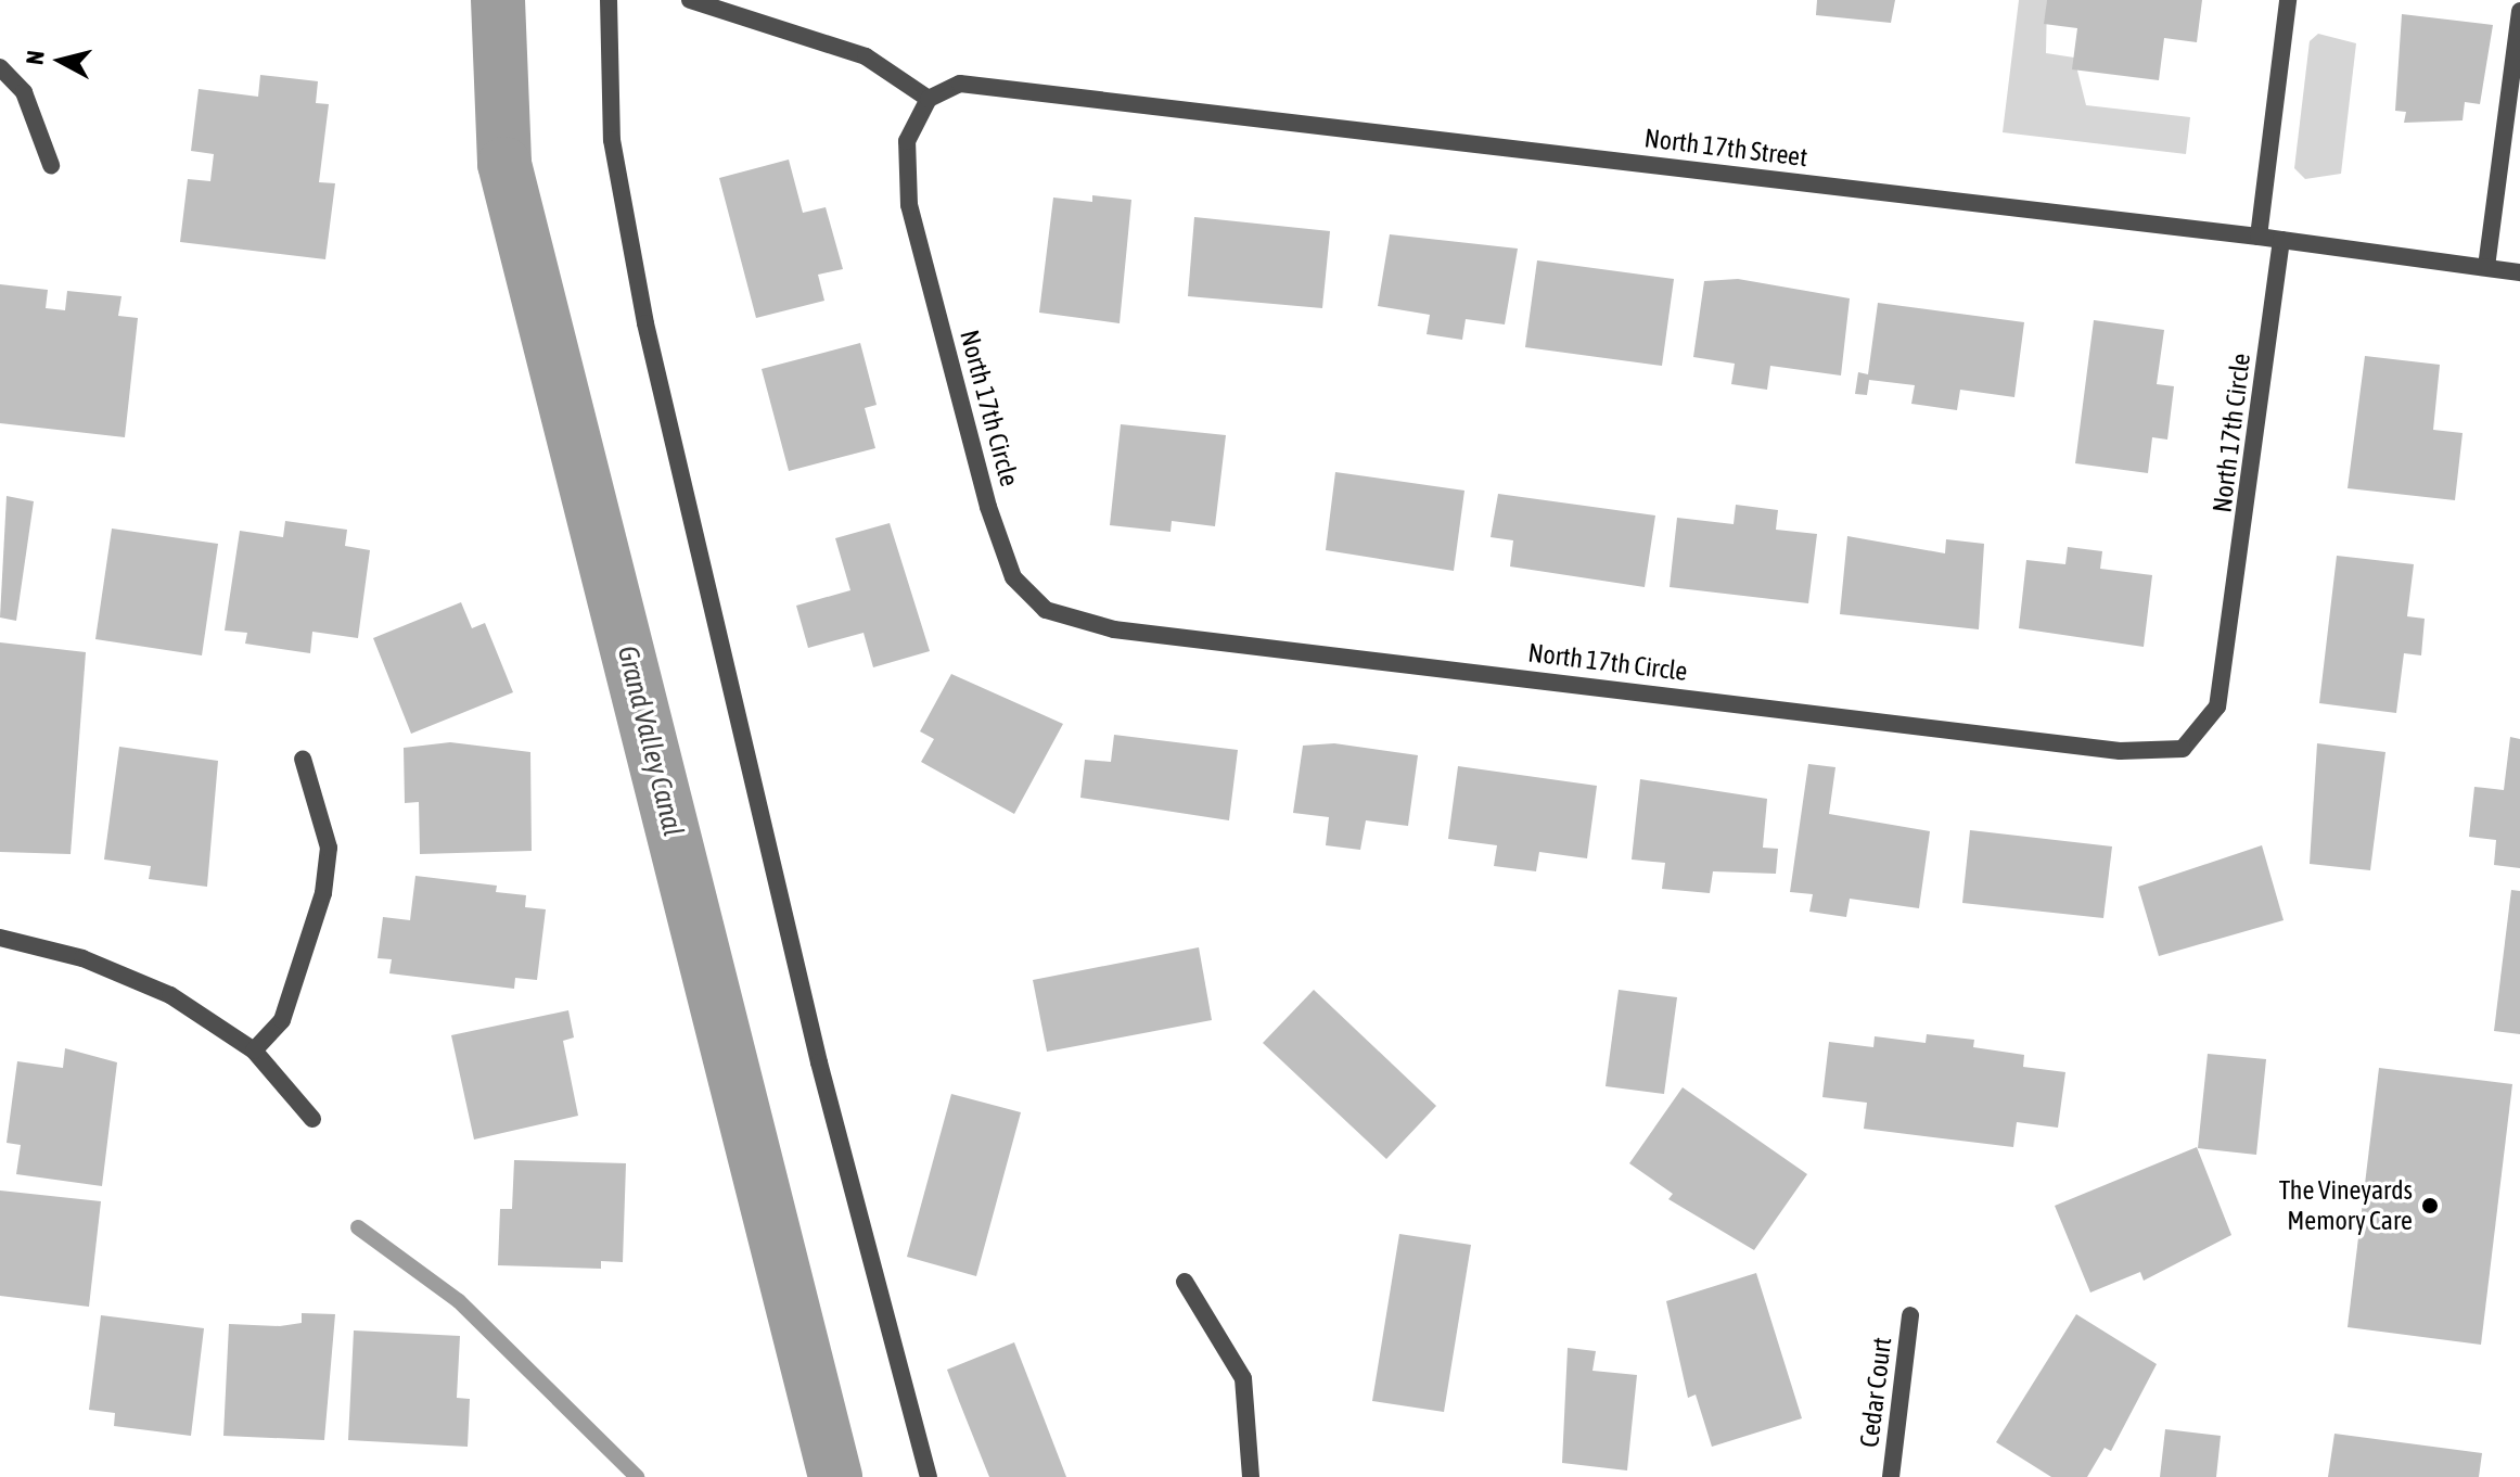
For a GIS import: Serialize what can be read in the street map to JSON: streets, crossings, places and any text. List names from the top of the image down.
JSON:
{
  "streets": {
    "street": ["North 17th Street", "North 17th Circle", "Cedar Court"]
  },
  "crossings": [
    ["North 17th Street", "North 17th Circle"]
  ],
  "water": ["Grand Valley Canal"],
  "places": ["The Vineyards Memory Care"],
  "north": "left"
}
